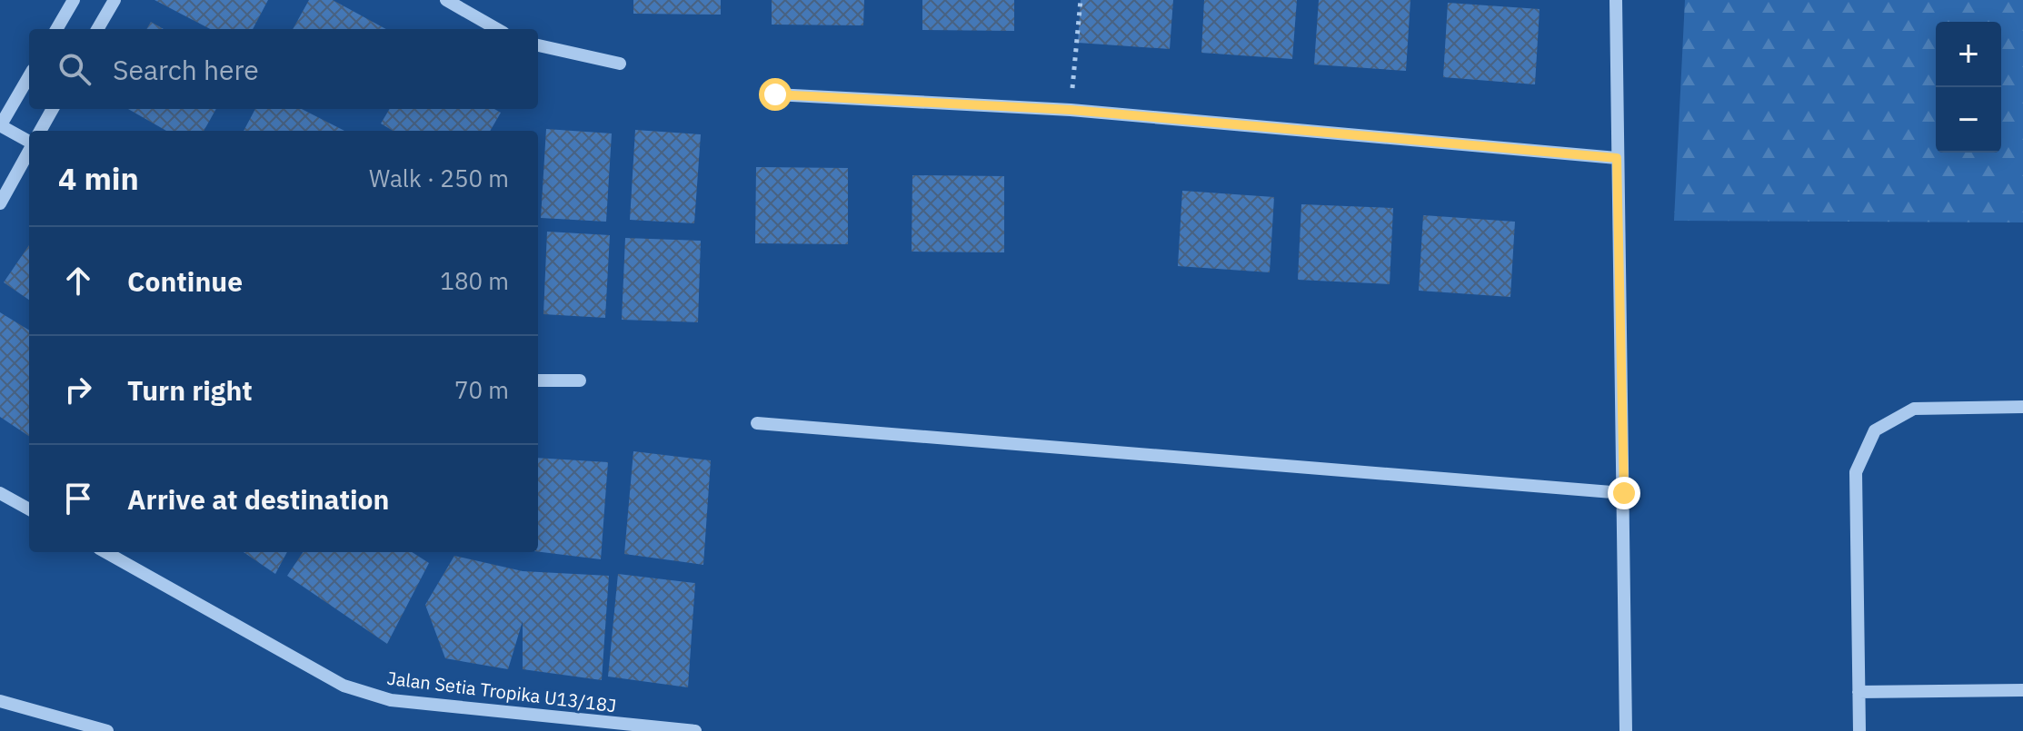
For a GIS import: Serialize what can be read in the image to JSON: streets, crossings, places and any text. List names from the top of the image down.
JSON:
{
  "streets": {
    "street": ["Jalan Setia Tropika U13/18J"]
  },
  "page": {
    "map_buttons": ["+", "−"],
    "search": "Search here",
    "heading": ["4 min", "Walk · 250 m"],
    "list": [
      ["Continue", "180 m"],
      ["Turn right", "70 m"],
      "Arrive at destination"
    ]
  }
}
